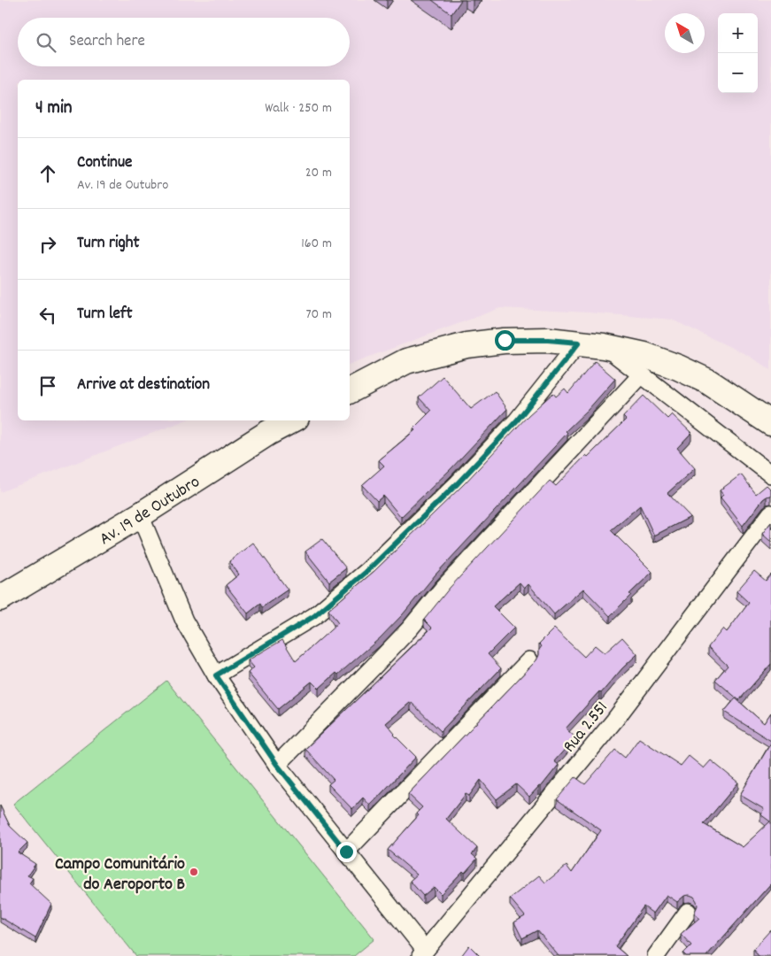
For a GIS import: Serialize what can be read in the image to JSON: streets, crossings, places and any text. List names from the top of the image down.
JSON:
{
  "streets": {
    "street": ["Av. 19 de Outubro", "Rua 2.551"]
  },
  "places": ["Campo Comunitário do Aeroporto B"],
  "north": "top left",
  "page": {
    "map_buttons": ["+", "−"],
    "search": "Search here",
    "heading": ["4 min", "Walk · 250 m"],
    "list": [
      ["Continue", "Av. 19 de Outubro", "20 m"],
      ["Turn right", "160 m"],
      ["Turn left", "70 m"],
      "Arrive at destination"
    ]
  }
}
